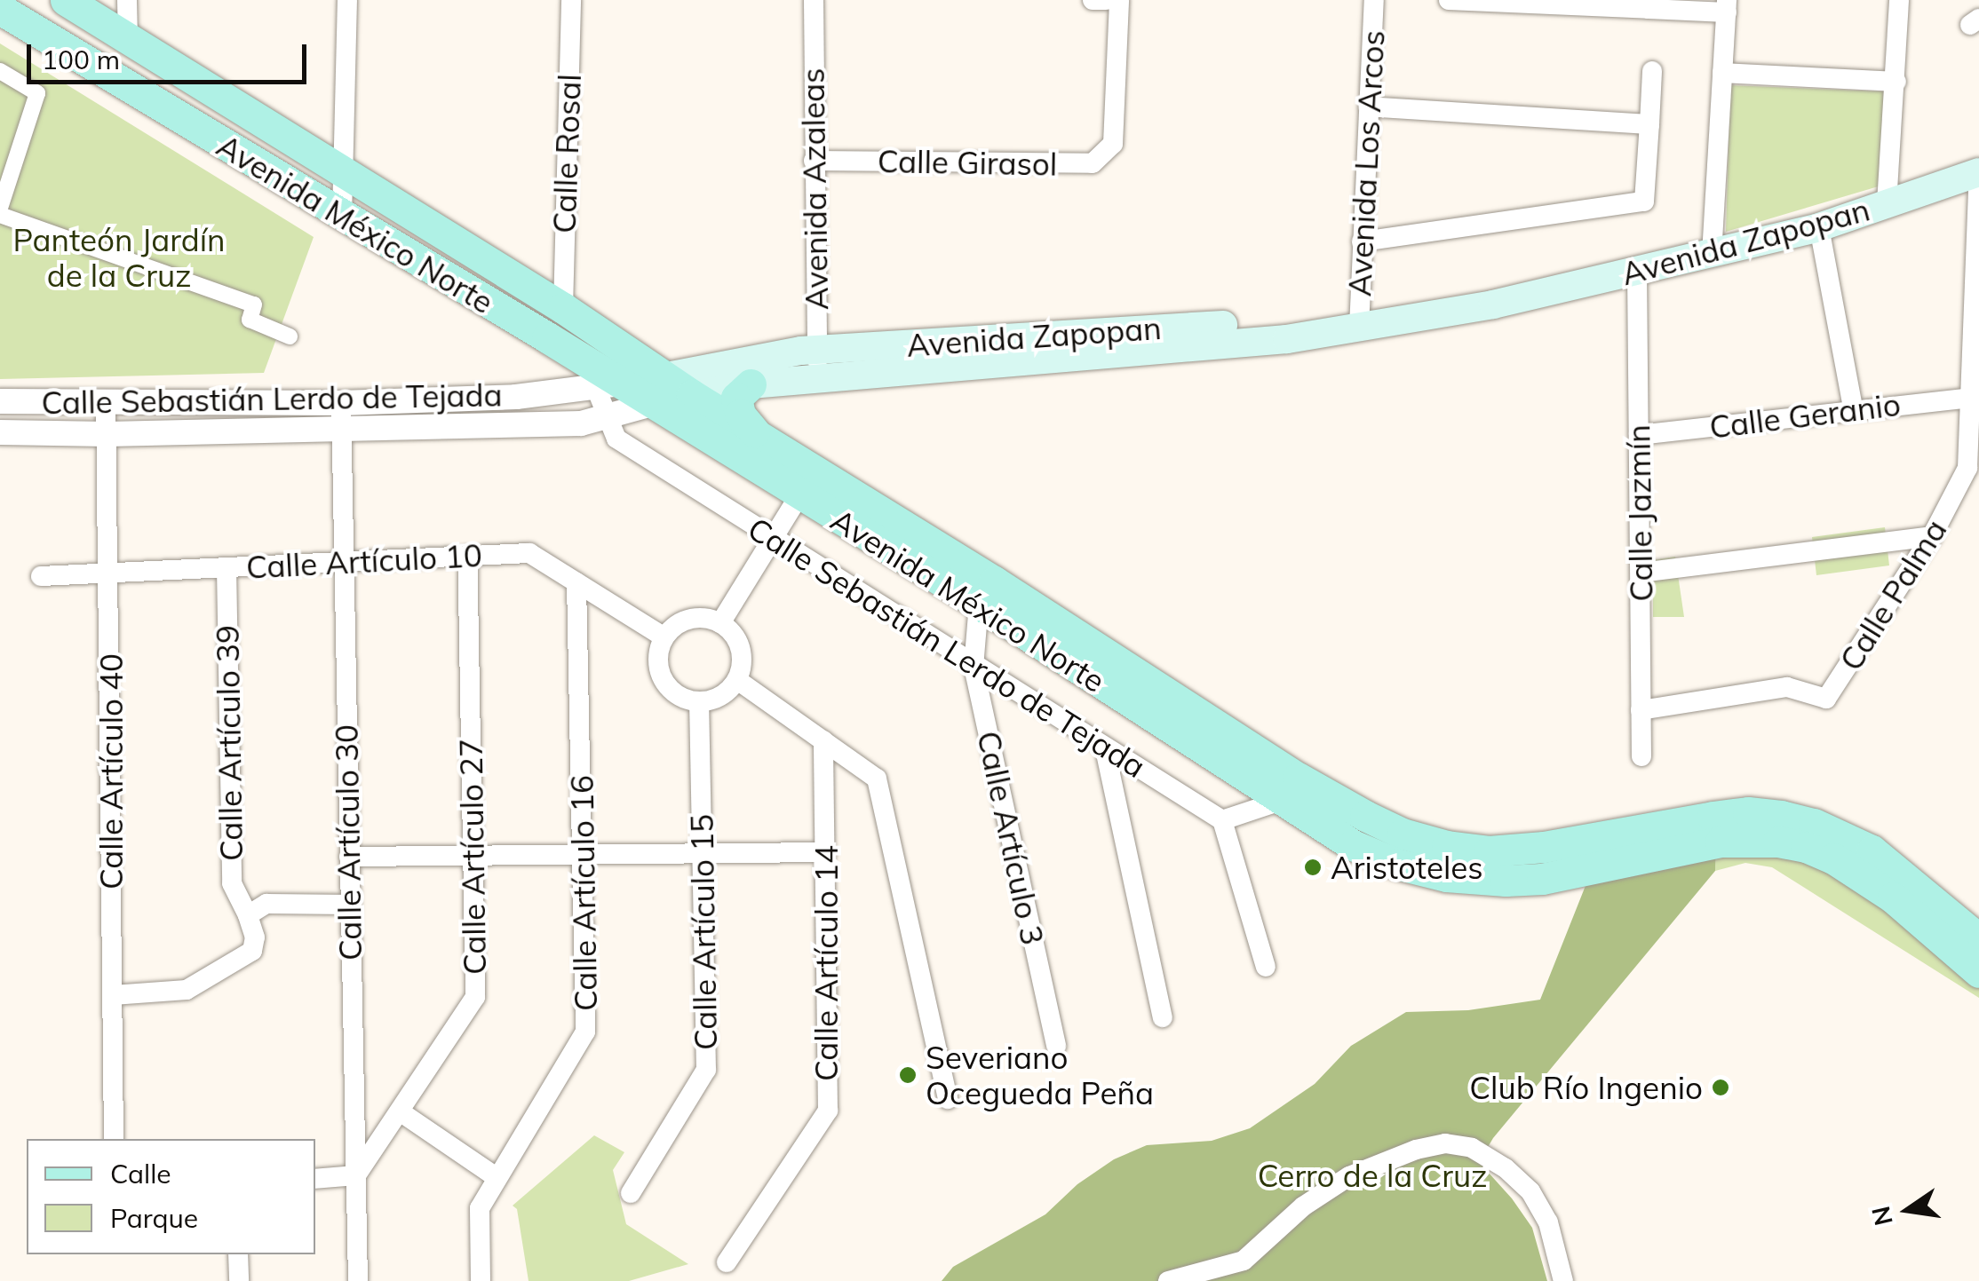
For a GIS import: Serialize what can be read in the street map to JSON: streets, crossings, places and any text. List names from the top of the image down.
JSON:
{
  "streets": {
    "main road": ["Avenida México Norte", "Avenida Zapopan", "Calle Sebastián Lerdo de Tejada"],
    "street": [
      "Calle Rosal",
      "Calle Girasol",
      "Avenida Los Arcos",
      "Avenida Azaleas",
      "Calle Geranio",
      "Calle Jazmín",
      "Calle Artículo 10",
      "Calle Palma",
      "Calle Artículo 39",
      "Calle Artículo 40",
      "Calle Artículo 3",
      "Calle Artículo 30",
      "Calle Artículo 27",
      "Calle Artículo 16",
      "Calle Artículo 15",
      "Calle Artículo 14"
    ]
  },
  "crossings": [
    ["Calle Rosal", "Avenida México Norte"],
    ["Calle Girasol", "Avenida Azaleas"],
    ["Avenida Los Arcos", "Avenida Zapopan"],
    ["Avenida Azaleas", "Avenida Zapopan"],
    ["Avenida México Norte", "Avenida Zapopan"],
    ["Avenida México Norte", "Calle Sebastián Lerdo de Tejada"],
    ["Avenida México Norte", "Calle Artículo 3"],
    ["Avenida Zapopan", "Calle Sebastián Lerdo de Tejada"],
    ["Avenida Zapopan", "Calle Jazmín"],
    ["Avenida Zapopan", "Calle Palma"],
    ["Calle Sebastián Lerdo de Tejada", "Calle Artículo 40"],
    ["Calle Sebastián Lerdo de Tejada", "Calle Artículo 3"],
    ["Calle Sebastián Lerdo de Tejada", "Calle Artículo 30"],
    ["Calle Geranio", "Calle Jazmín"],
    ["Calle Geranio", "Calle Palma"],
    ["Calle Jazmín", "Calle Palma"],
    ["Calle Artículo 10", "Calle Artículo 39"],
    ["Calle Artículo 10", "Calle Artículo 40"],
    ["Calle Artículo 10", "Calle Artículo 30"],
    ["Calle Artículo 10", "Calle Artículo 27"],
    ["Calle Artículo 10", "Calle Artículo 16"],
    ["Calle Artículo 10", "Calle Artículo 15"],
    ["Calle Artículo 30", "Calle Artículo 27"]
  ],
  "parks": ["Panteón Jardín de la Cruz", "Cerro de la Cruz"],
  "places": ["Aristoteles", "Severiano Ocegueda Peña", "Club Río Ingenio"],
  "legend": ["Calle", "Parque"],
  "scale_bar": "100 m",
  "north": "left"
}
